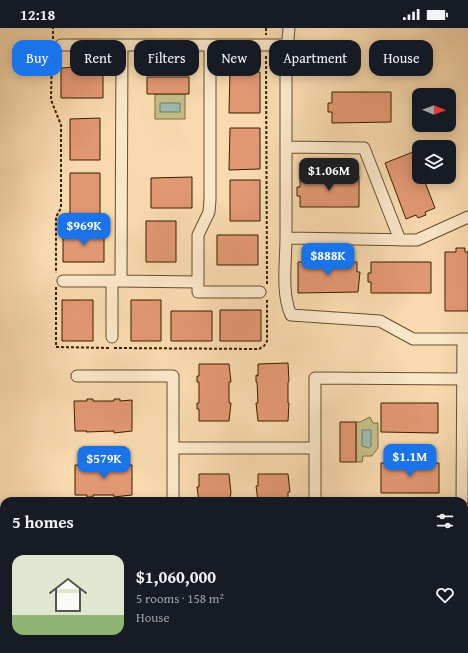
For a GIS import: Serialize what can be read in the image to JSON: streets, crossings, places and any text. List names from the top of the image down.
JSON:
{
  "north": "right",
  "page": {
    "status": "12:18",
    "chip": [
      "Buy",
      "Rent",
      "Filters",
      "New",
      "Apartment",
      "House"
    ],
    "price": [
      "$1.06M",
      "$969K",
      "$888K",
      "$1.1M",
      "$579K"
    ],
    "heading": "5 homes",
    "list": [
      {
        "name": "$1,060,000",
        "note": "5 rooms · 158 m² · House"
      }
    ]
  }
}
